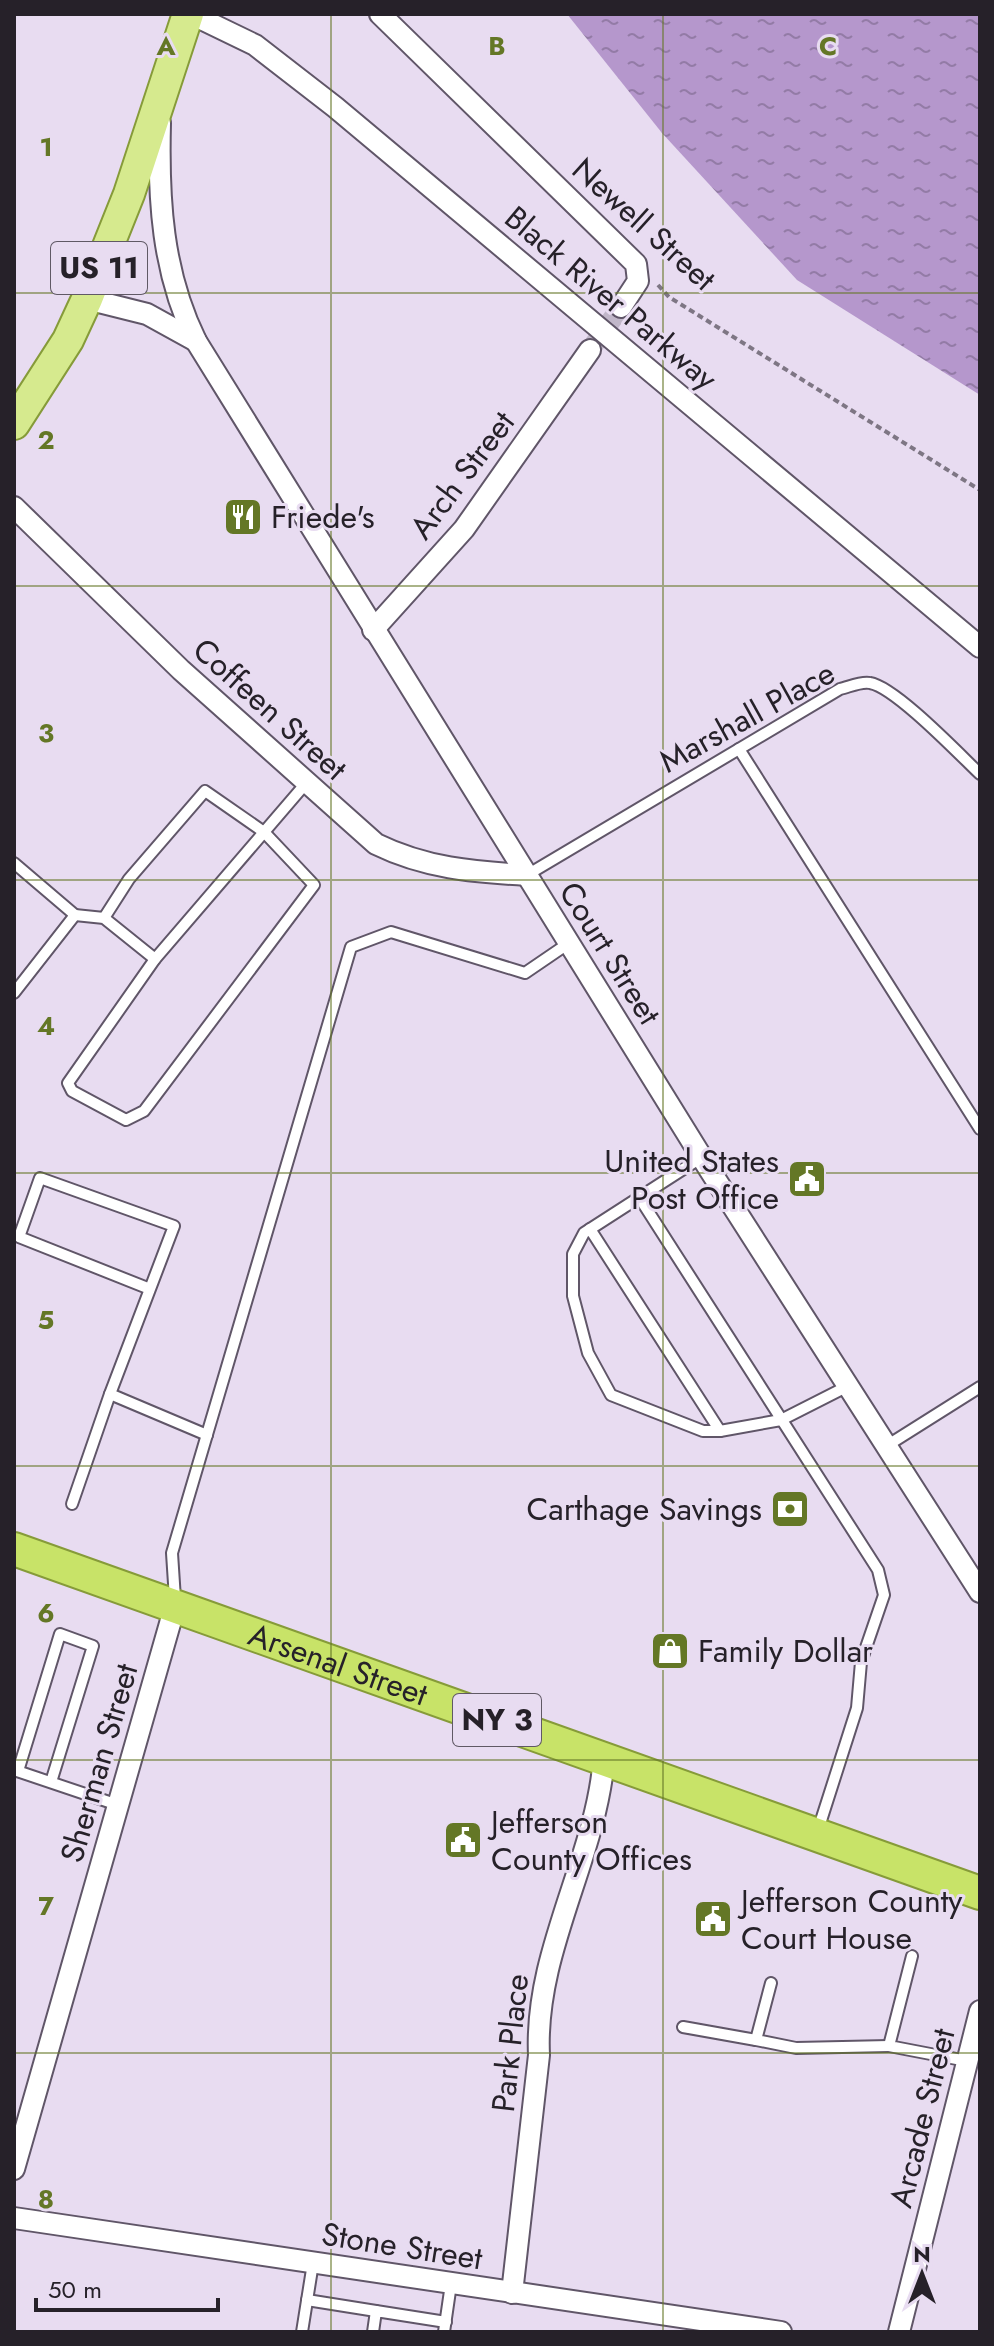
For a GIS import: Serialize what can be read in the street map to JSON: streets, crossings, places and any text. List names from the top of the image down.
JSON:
{
  "streets": {
    "highway": ["Arsenal Street", "NY 3"],
    "main road": ["US 11"],
    "street": [
      "Newell Street",
      "Black River Parkway",
      "Arch Street",
      "Coffeen Street",
      "Court Street",
      "Sherman Street",
      "Park Place",
      "Arcade Street",
      "Stone Street"
    ],
    "lane": ["Marshall Place"]
  },
  "crossings": [
    ["US 11", "Black River Parkway"],
    ["US 11", "Court Street"],
    ["Arch Street", "Court Street"],
    ["Coffeen Street", "Marshall Place"],
    ["Coffeen Street", "Court Street"],
    ["Marshall Place", "Court Street"],
    ["Arsenal Street", "Sherman Street"],
    ["Arsenal Street", "Park Place"],
    ["Park Place", "Stone Street"]
  ],
  "places": {
    "restaurant": ["Friede's"],
    "public building": ["United States Post Office", "Jefferson County Offices", "Jefferson County Court House"],
    "bank": ["Carthage Savings"],
    "shop": ["Family Dollar"]
  },
  "scale_bar": "50 m",
  "north": "top",
  "grid": {
    "columns": ["A", "B", "C"],
    "rows": [
      "1",
      "2",
      "3",
      "4",
      "5",
      "6",
      "7",
      "8"
    ]
  }
}
